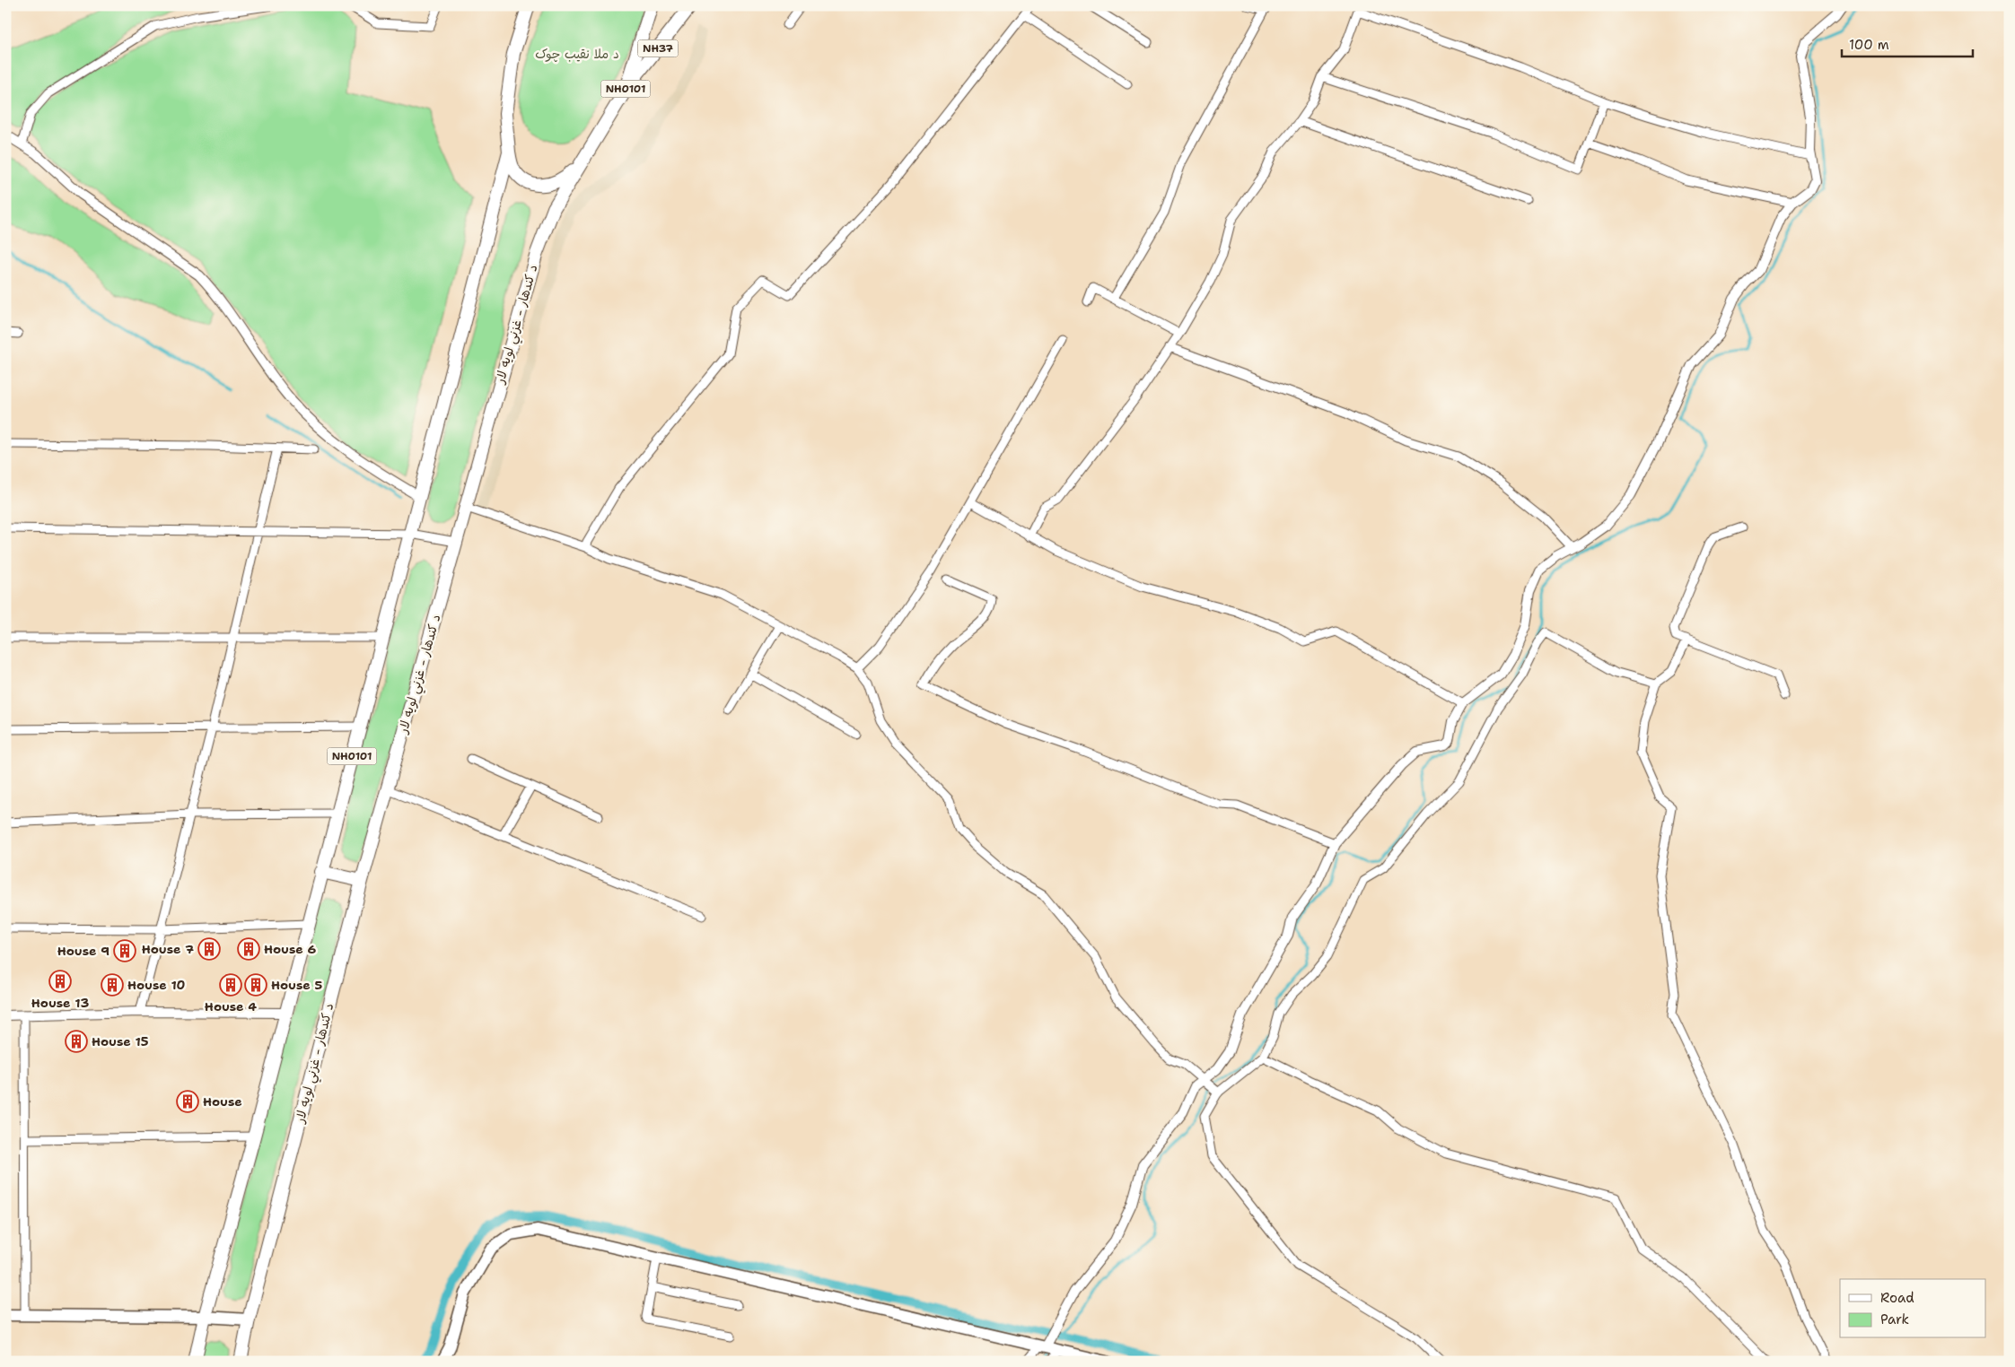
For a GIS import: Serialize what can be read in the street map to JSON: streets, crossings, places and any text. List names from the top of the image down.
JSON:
{
  "streets": {
    "highway": ["NH37", "NH0101", "د کندهار - غزني لويه لار"]
  },
  "crossings": [
    ["NH37", "د کندهار - غزني لويه لار"],
    ["NH0101", "د کندهار - غزني لويه لار"]
  ],
  "parks": ["د ملا نقيب چوک"],
  "places": {
    "building": [
      "House 7",
      "House 6",
      "House 9",
      "House 13",
      "House 10",
      "House 4",
      "House 5",
      "House 15",
      "House"
    ]
  },
  "legend": ["Road", "Park"],
  "scale_bar": "100 m"
}
